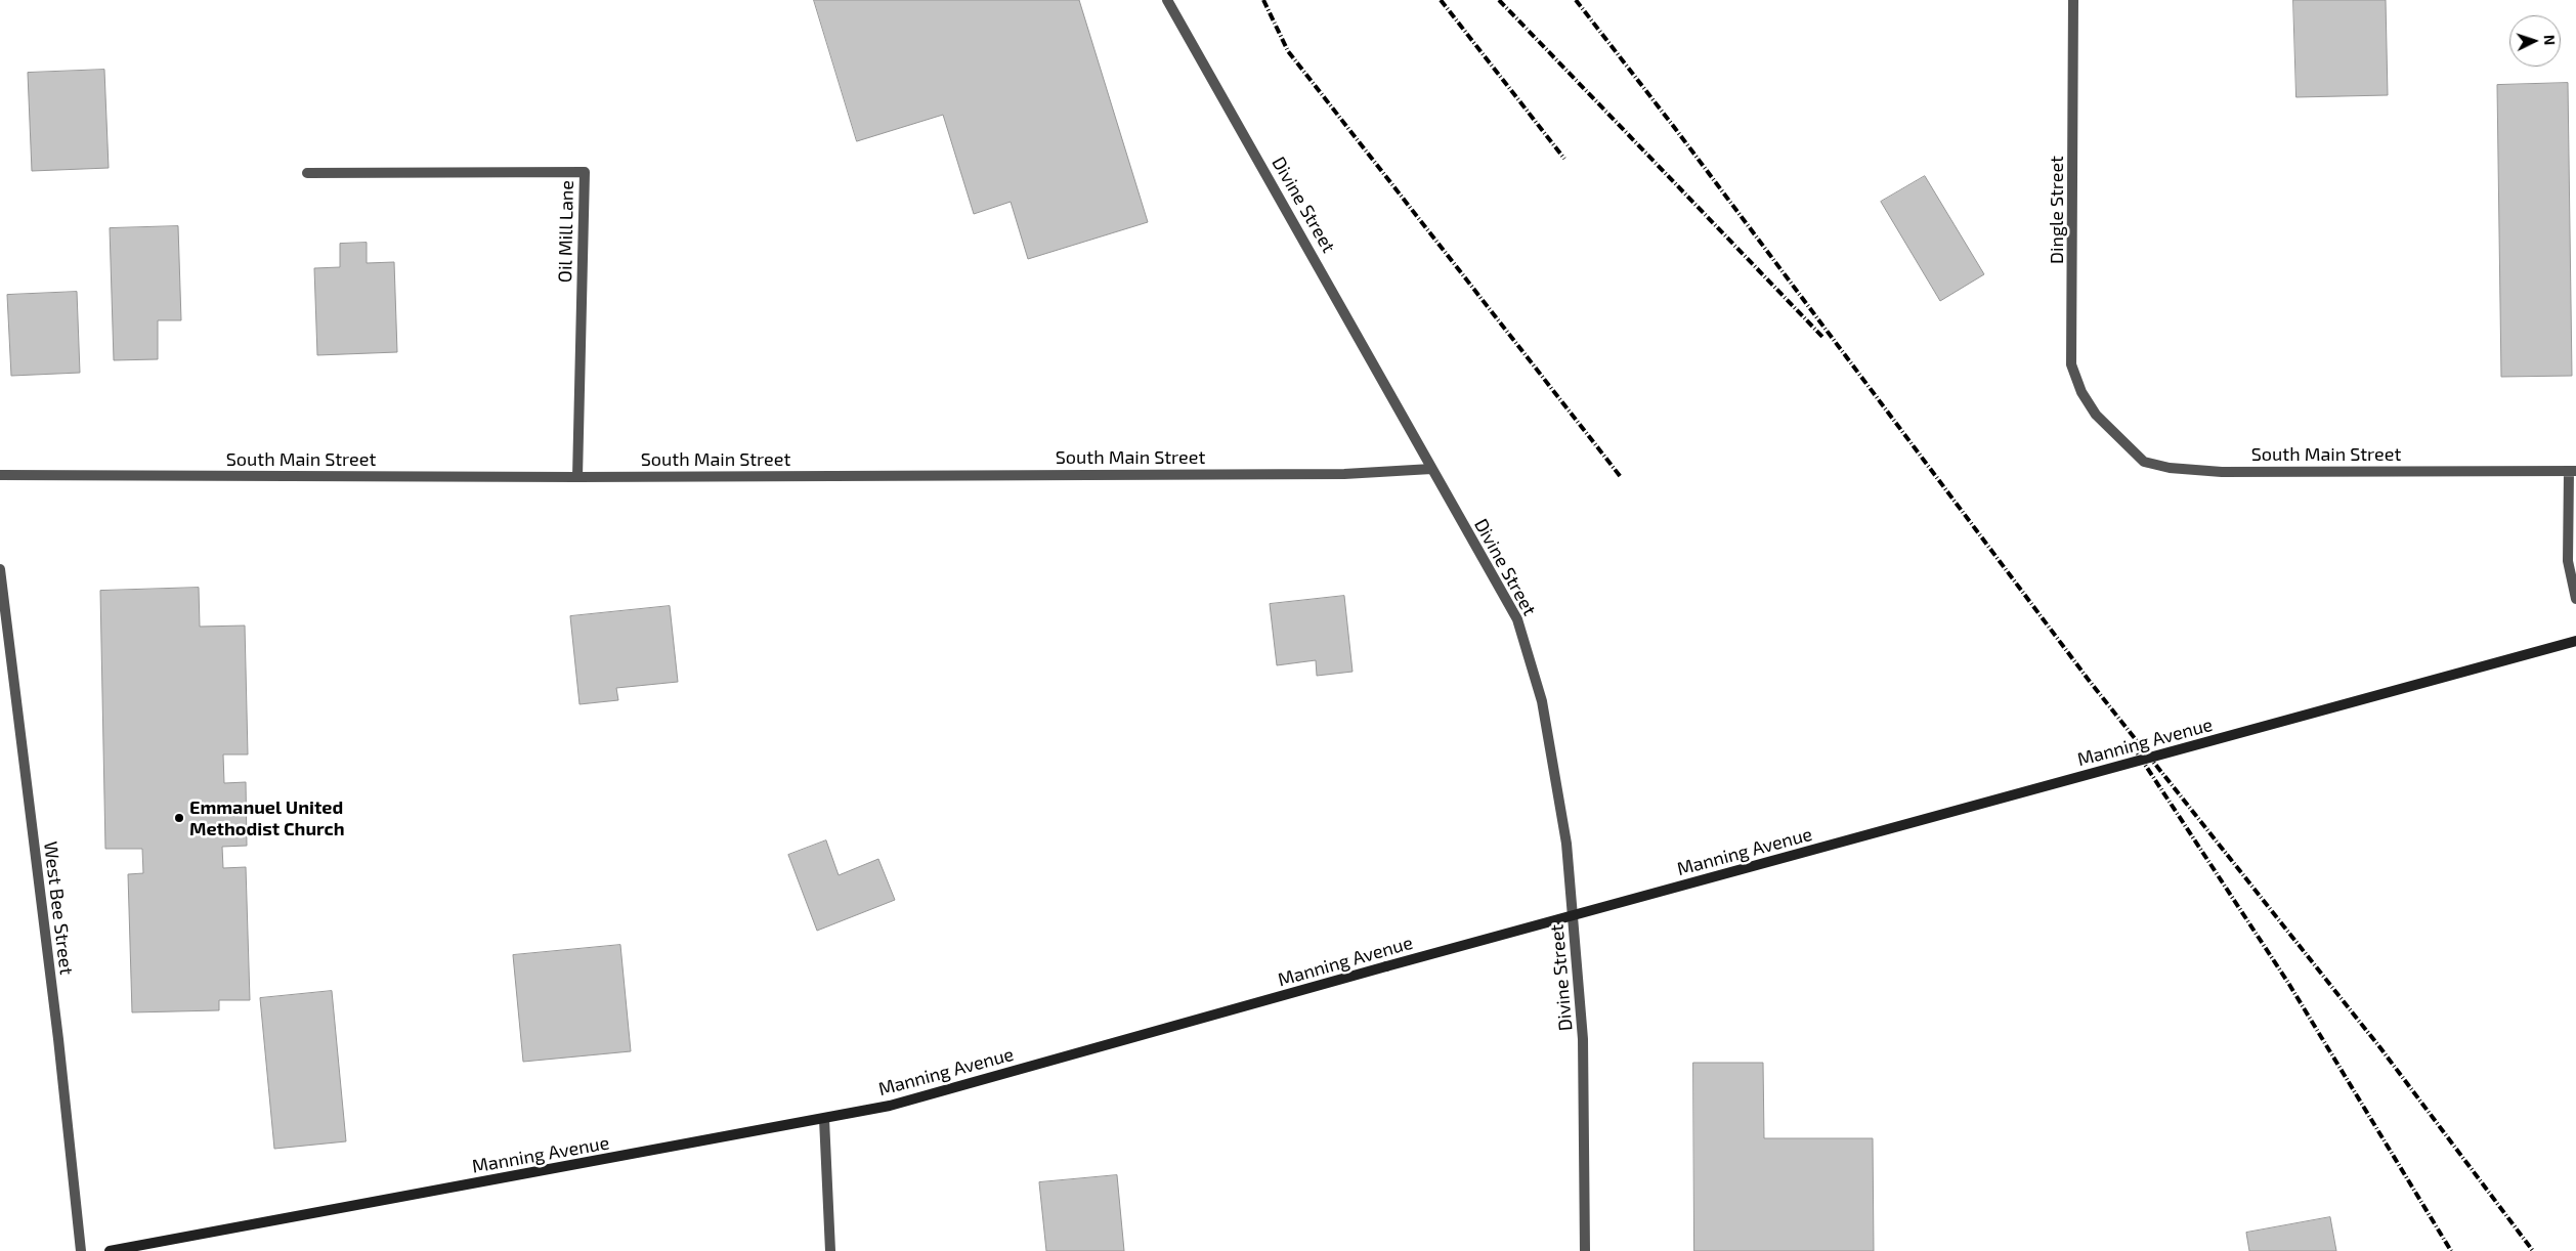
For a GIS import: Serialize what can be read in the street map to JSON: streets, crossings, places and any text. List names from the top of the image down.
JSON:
{
  "streets": {
    "main road": ["Manning Avenue"],
    "street": [
      "Divine Street",
      "Dingle Street",
      "Oil Mill Lane",
      "South Main Street",
      "West Bee Street"
    ]
  },
  "crossings": [
    ["Divine Street", "South Main Street"],
    ["Dingle Street", "South Main Street"],
    ["Oil Mill Lane", "South Main Street"]
  ],
  "places": ["Emmanuel United Methodist Church"],
  "north": "right"
}
